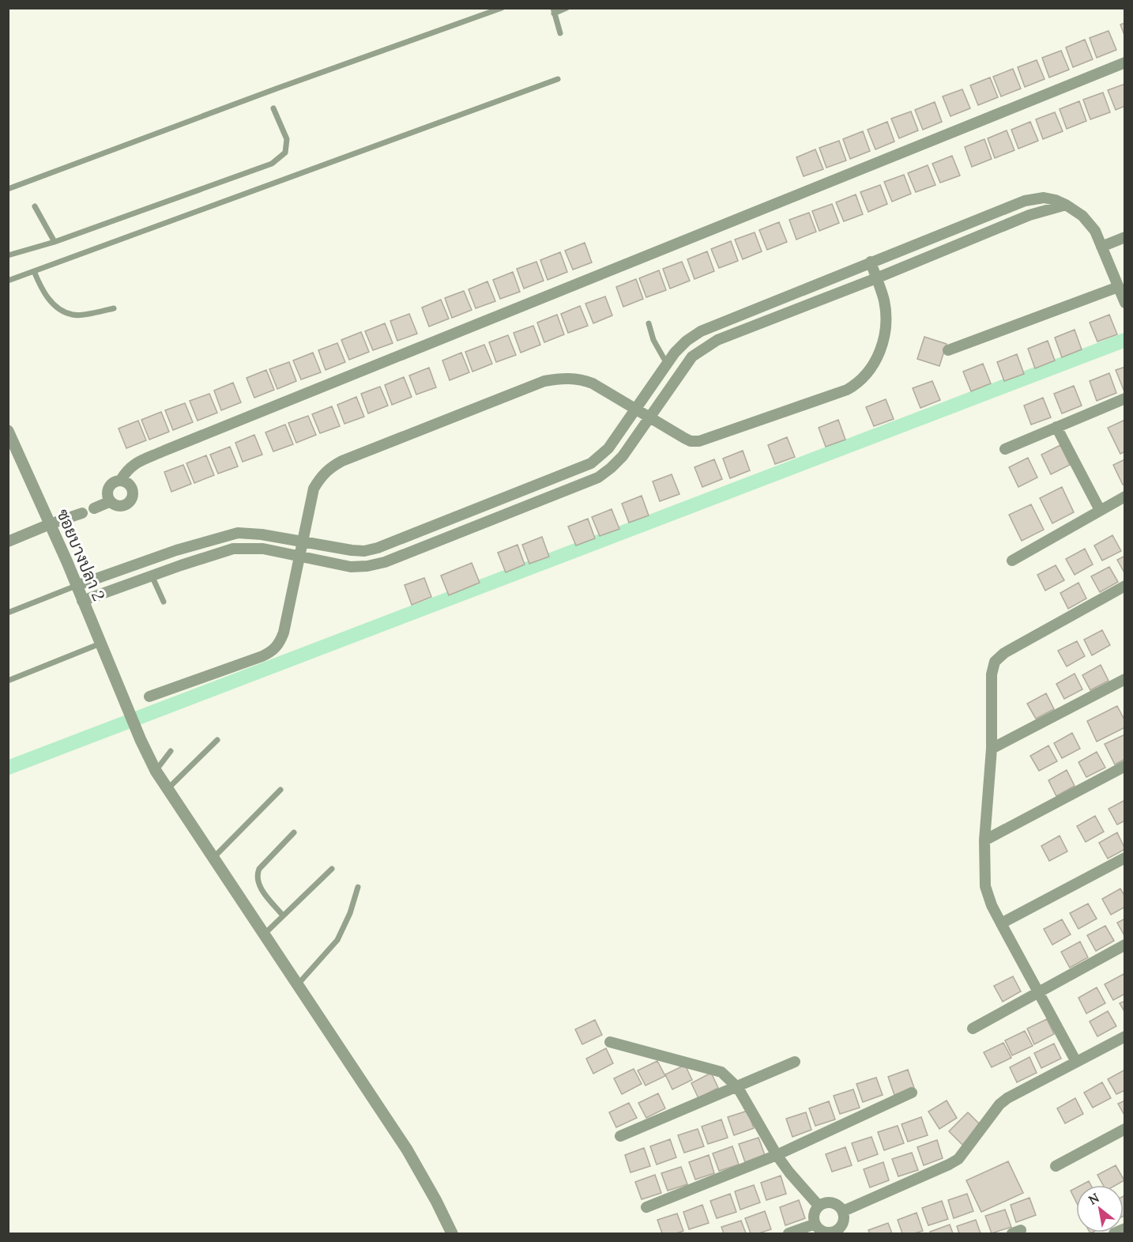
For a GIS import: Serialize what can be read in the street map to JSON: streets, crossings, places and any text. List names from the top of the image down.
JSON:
{
  "streets": {
    "street": ["ซอยบางปลา 2"]
  },
  "north": "top left"
}
